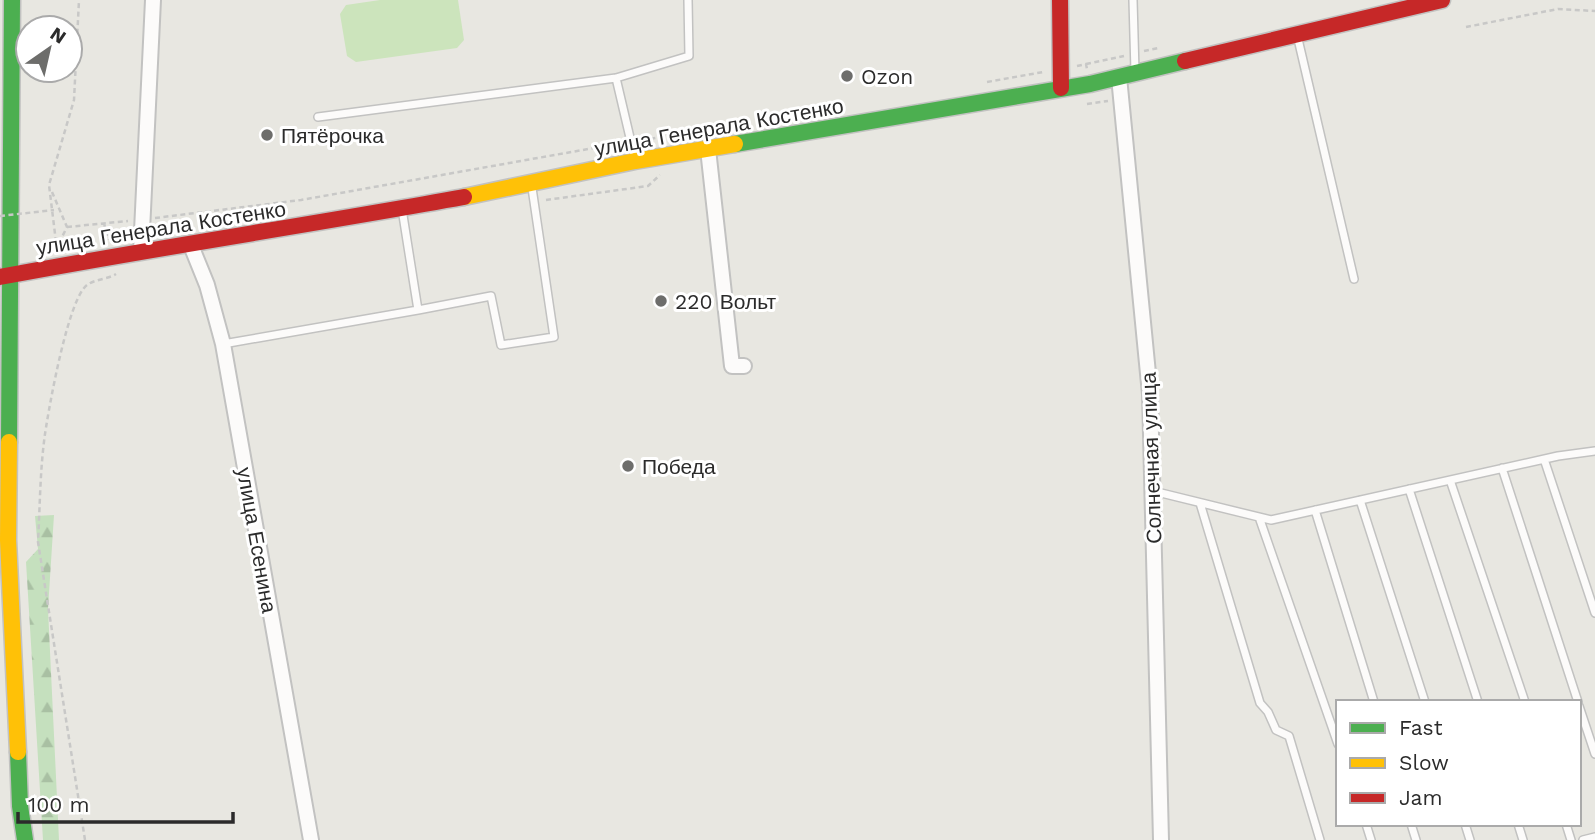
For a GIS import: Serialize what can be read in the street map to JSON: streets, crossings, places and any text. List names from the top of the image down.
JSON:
{
  "streets": {
    "main road": ["улица Генерала Костенко"],
    "street": ["Солнечная улица", "улица Есенина"]
  },
  "crossings": [
    ["улица Генерала Костенко", "Солнечная улица"],
    ["улица Генерала Костенко", "улица Есенина"]
  ],
  "places": [
    "Ozon",
    "Пятёрочка",
    "220 Вольт",
    "Победа"
  ],
  "legend": ["Fast", "Slow", "Jam"],
  "scale_bar": "100 m",
  "north": "top right"
}
